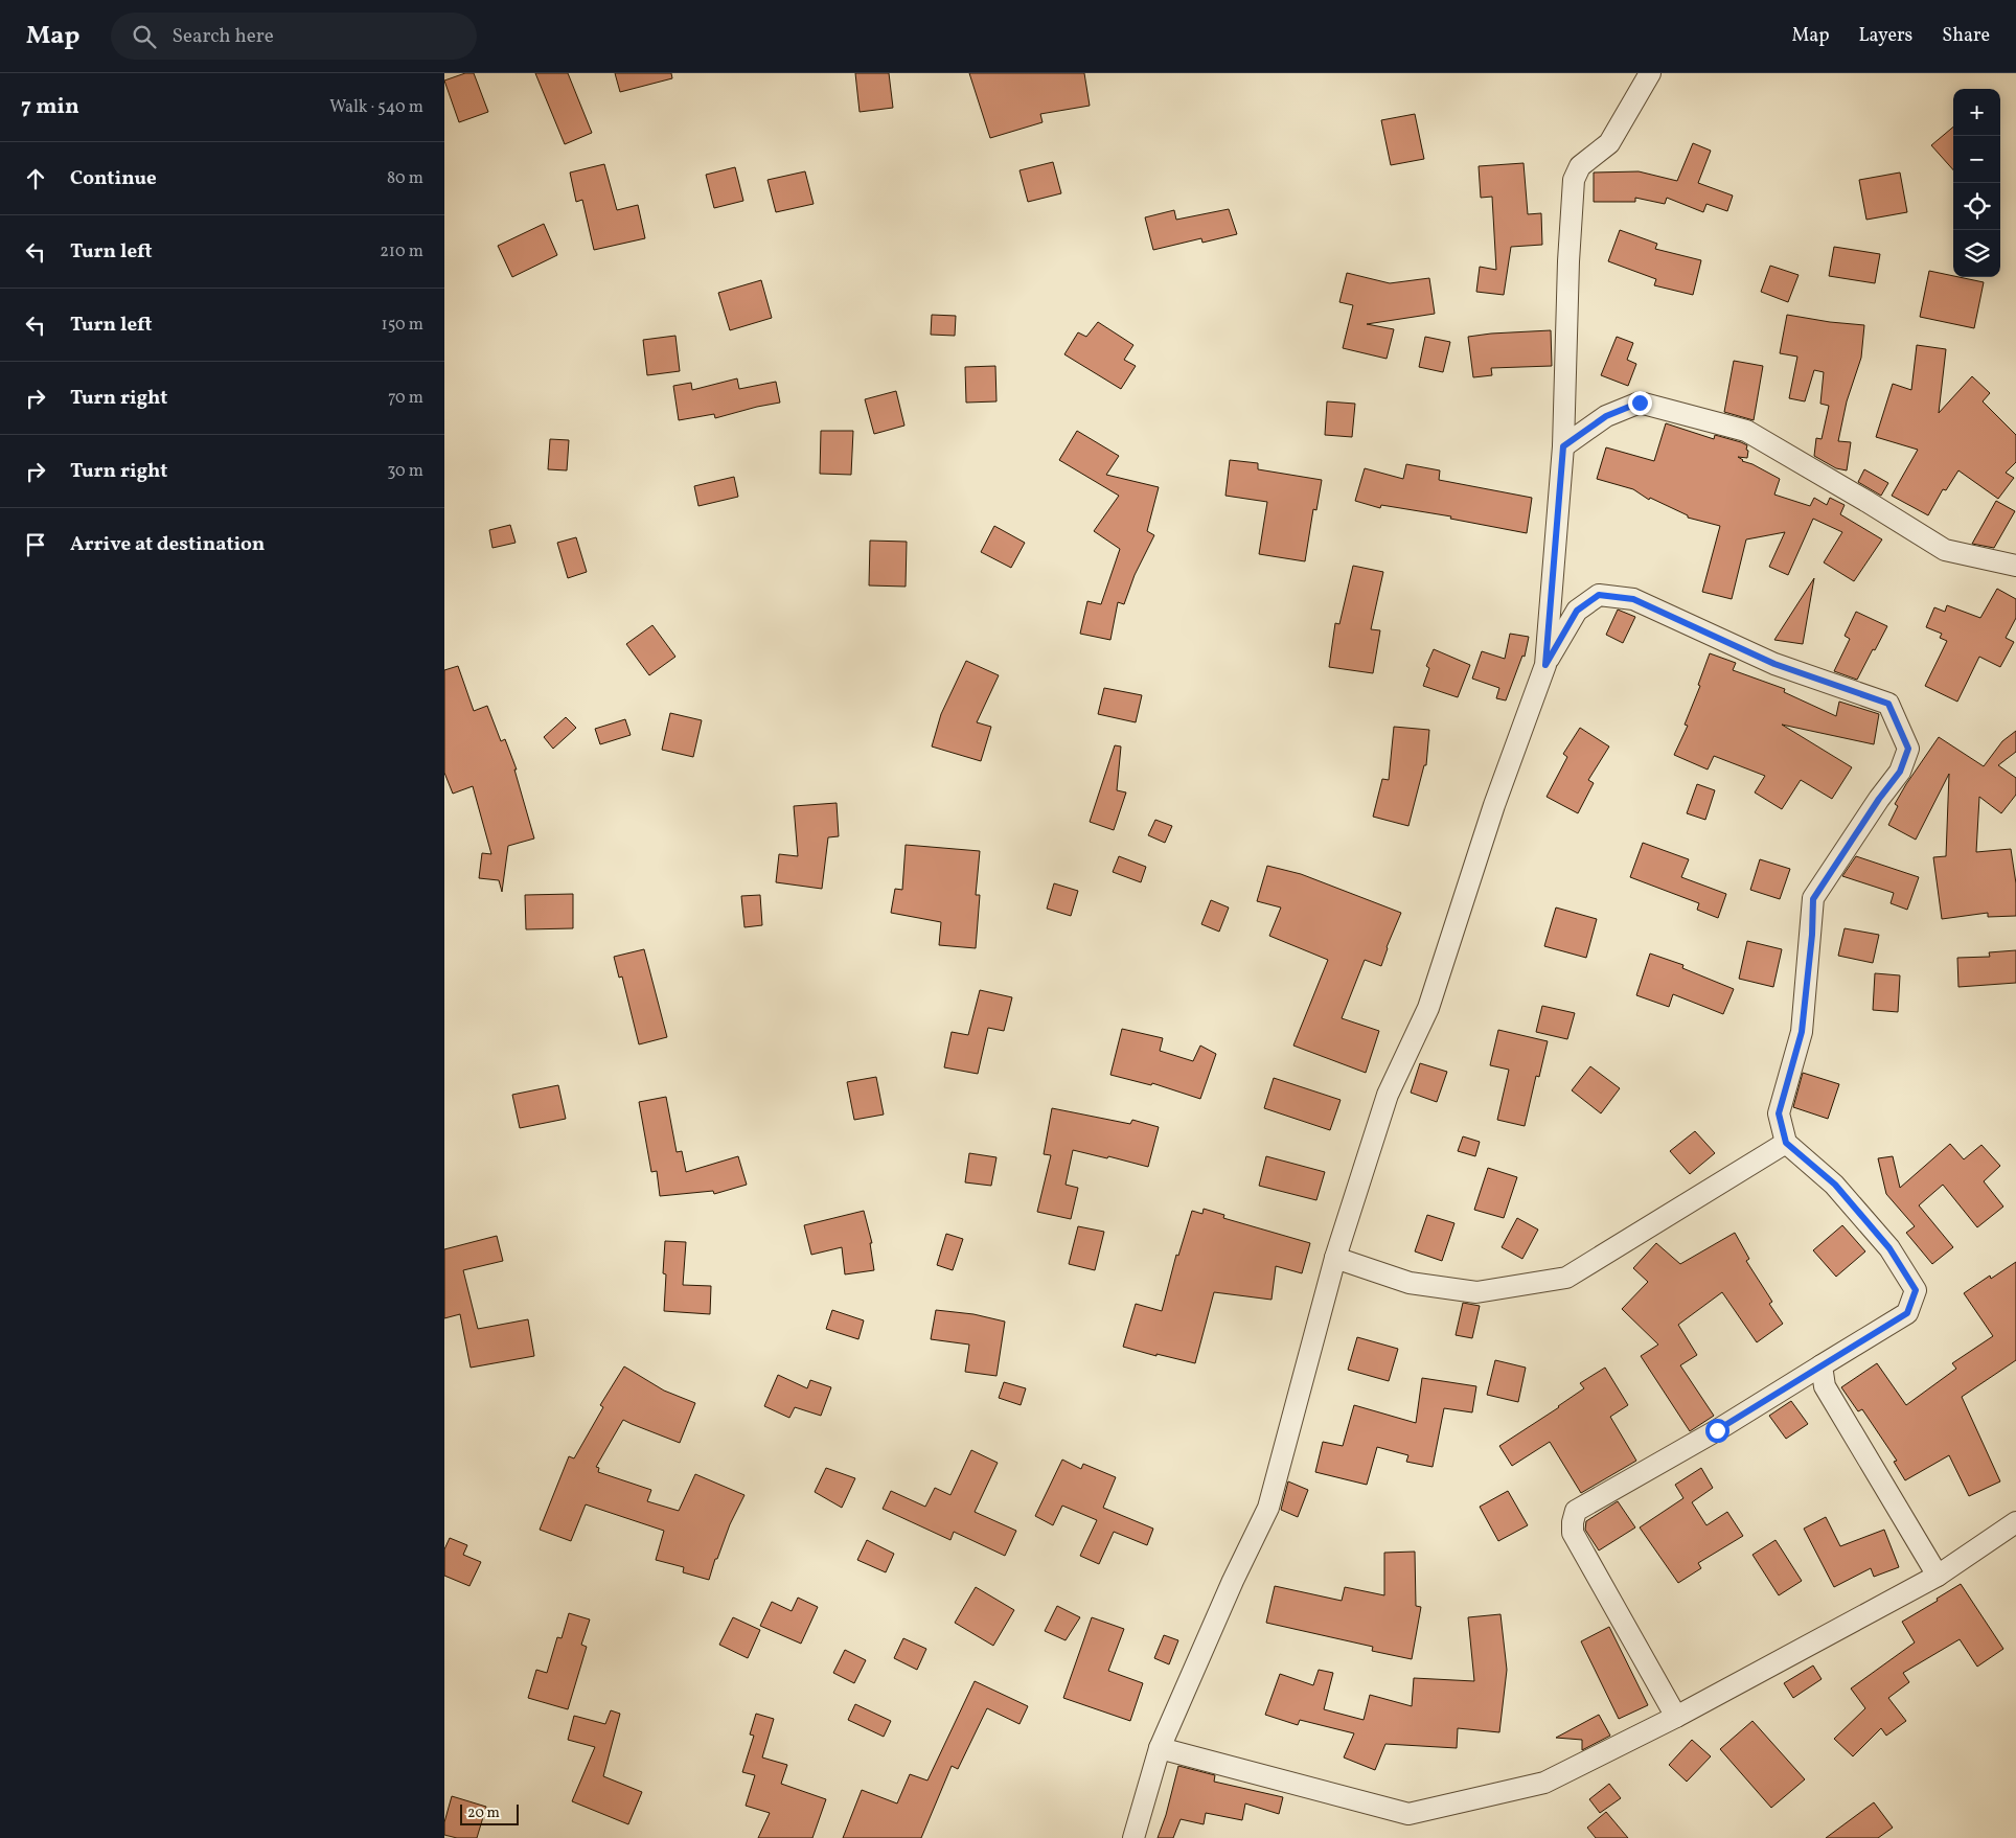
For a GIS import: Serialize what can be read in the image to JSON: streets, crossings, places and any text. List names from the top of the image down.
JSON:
{
  "scale_bar": "20 m",
  "page": {
    "header": "Map",
    "search": "Search here",
    "nav": ["Map", "Layers", "Share"],
    "heading": ["7 min", "Walk · 540 m"],
    "map_buttons": ["+", "−"],
    "list": [
      ["Continue", "80 m"],
      ["Turn left", "210 m"],
      ["Turn left", "150 m"],
      ["Turn right", "70 m"],
      ["Turn right", "30 m"],
      "Arrive at destination"
    ],
    "scale": "20 m"
  }
}
